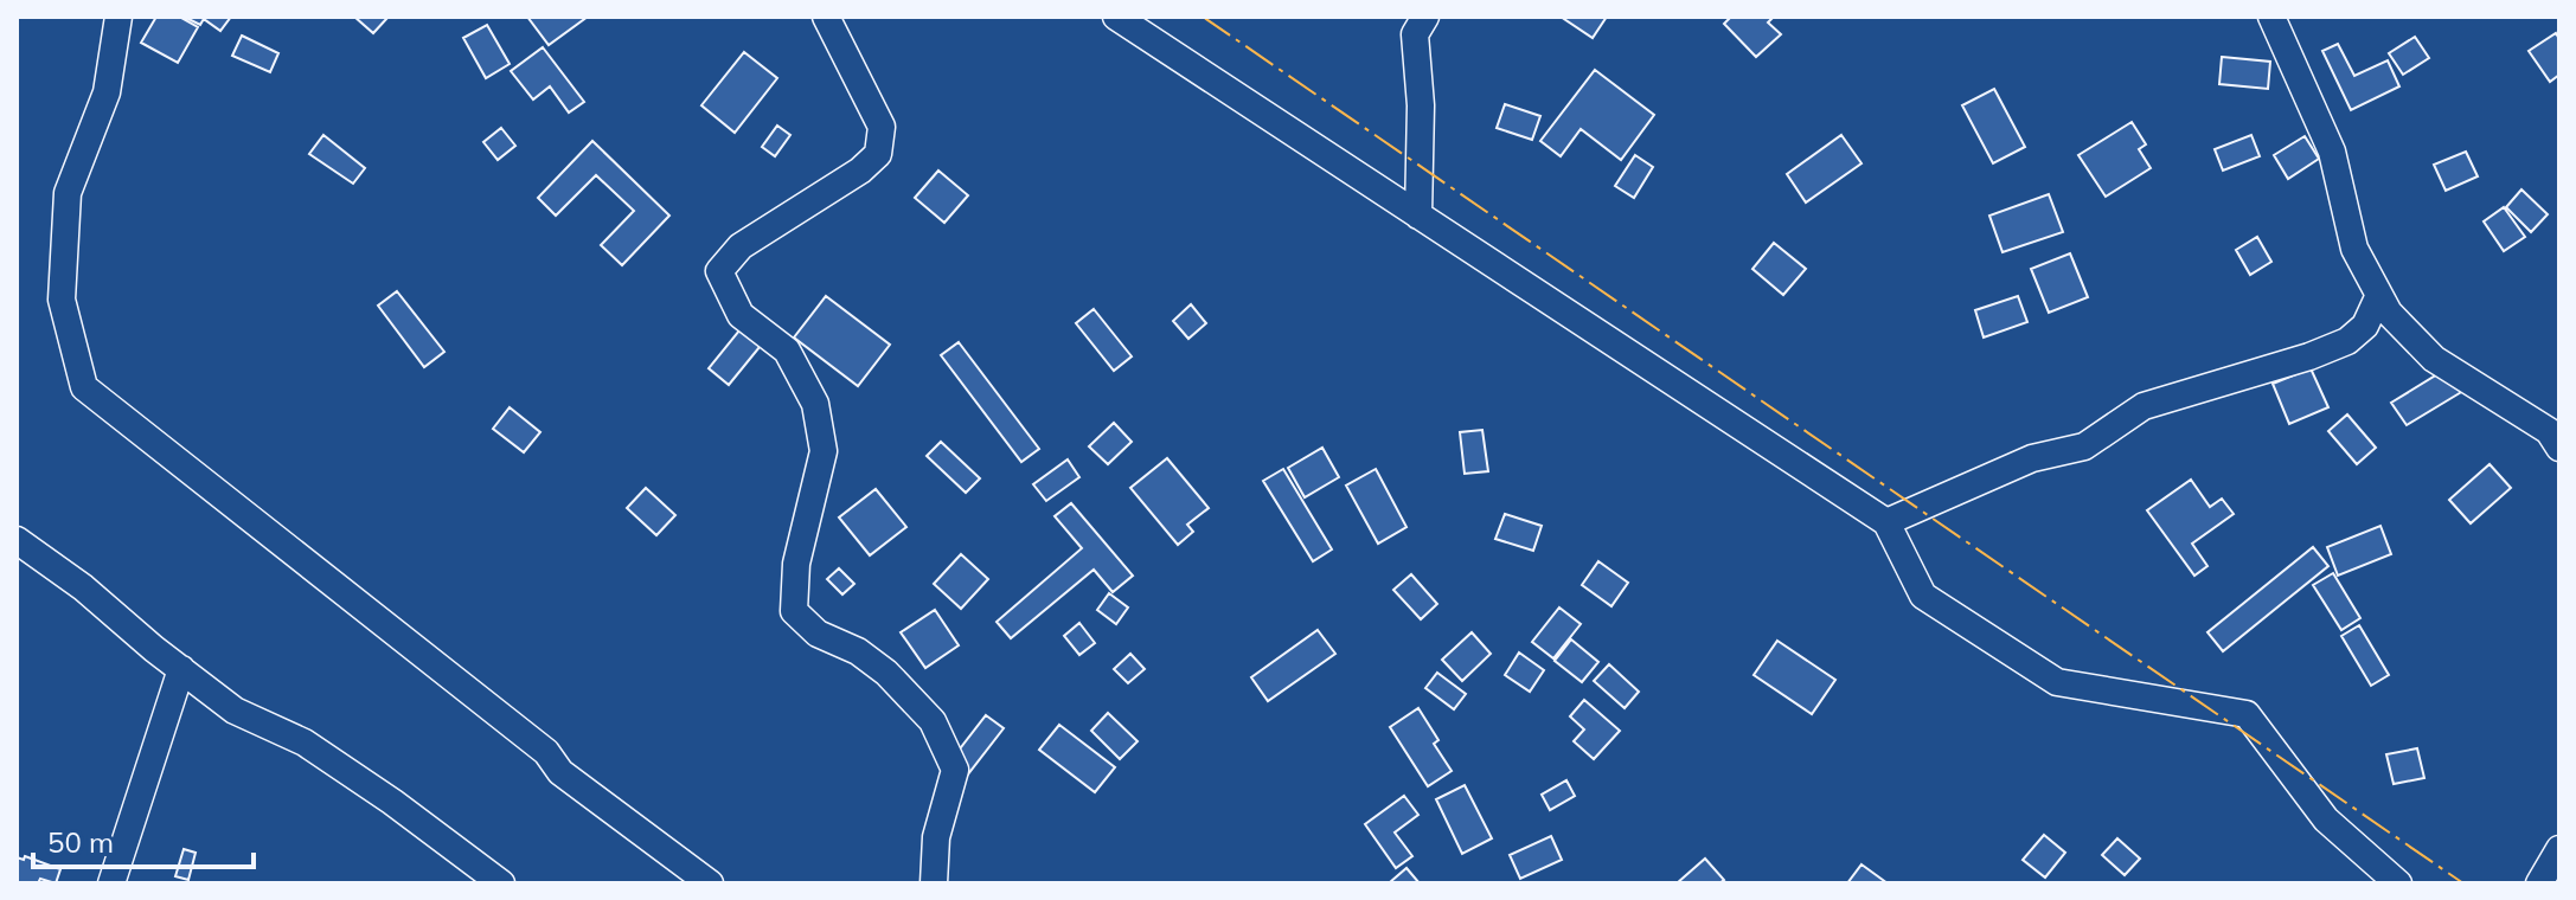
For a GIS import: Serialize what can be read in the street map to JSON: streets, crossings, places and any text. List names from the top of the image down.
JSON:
{
  "scale_bar": "50 m"
}
